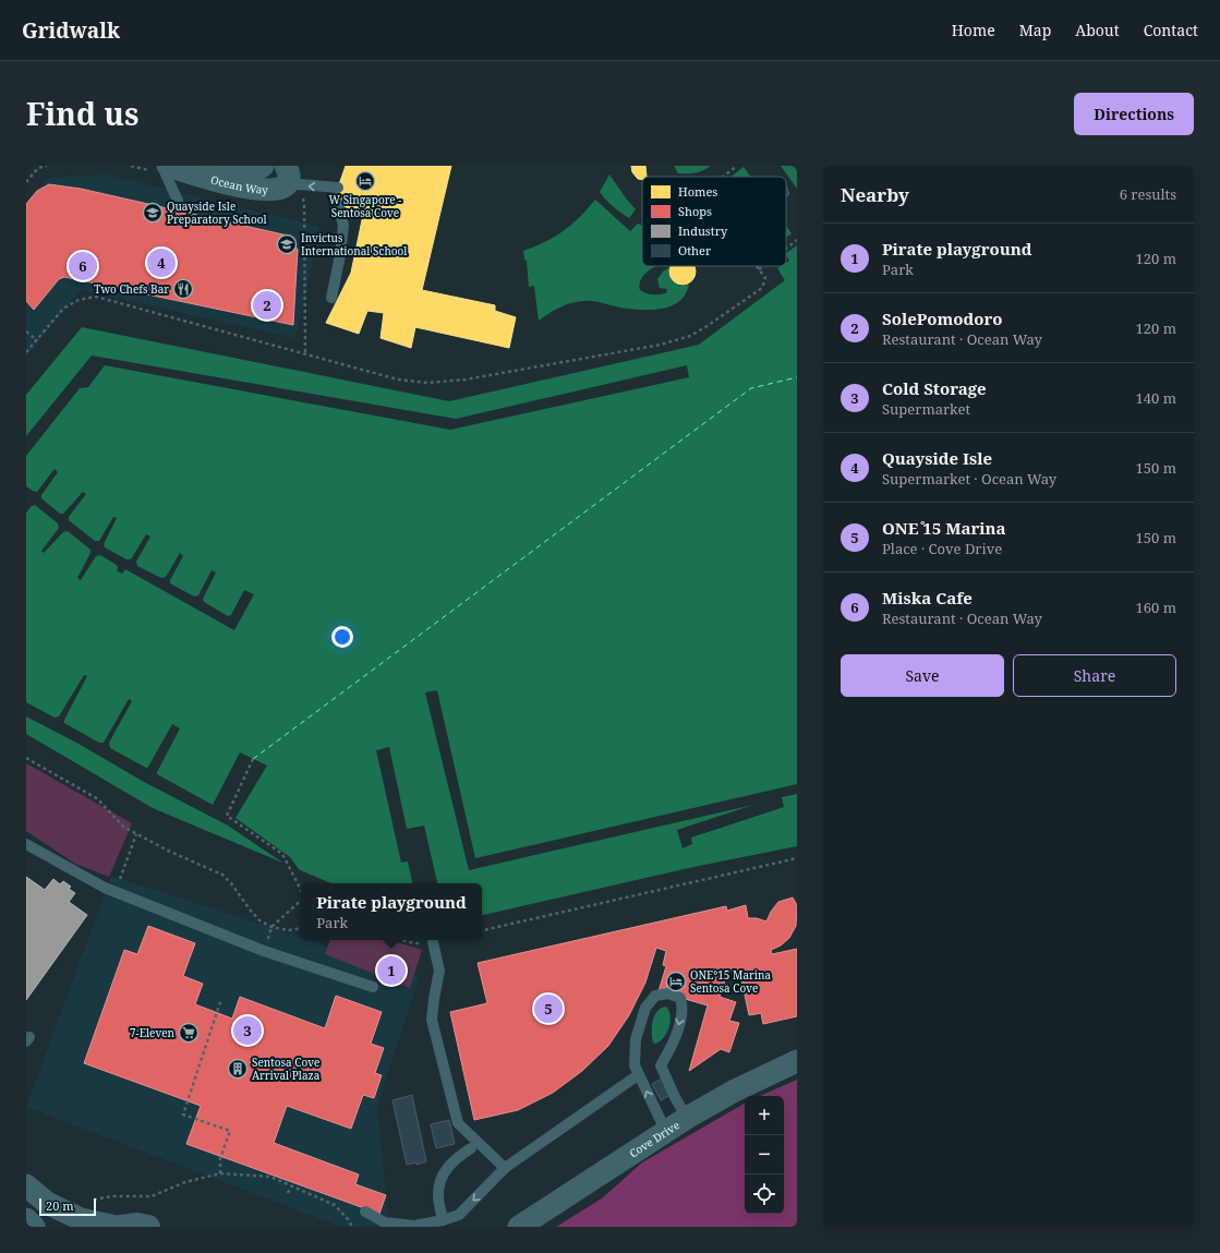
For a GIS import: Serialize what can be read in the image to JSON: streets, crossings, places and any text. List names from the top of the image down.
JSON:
{
  "streets": {
    "street": ["Ocean Way", "Cove Drive"]
  },
  "one_way": ["Ocean Way"],
  "places": {
    "hotel": ["W Singapore - Sentosa Cove", "ONE°15 Marina Sentosa Cove"],
    "school or university": ["Quayside Isle Preparatory School", "Invictus International School"],
    "restaurant": ["Two Chefs Bar"],
    "supermarket": ["7-Eleven"],
    "building": ["Sentosa Cove Arrival Plaza"]
  },
  "legend": [
    "Homes",
    "Shops",
    "Industry",
    "Other"
  ],
  "scale_bar": "20 m",
  "page": {
    "header": "Gridwalk",
    "nav": [
      "Home",
      "Map",
      "About",
      "Contact"
    ],
    "title": "Find us",
    "buttons": [
      "Directions",
      ["Save", "Share"]
    ],
    "heading": ["Nearby", "6 results"],
    "list": [
      {
        "mark": "1",
        "name": "Pirate playground",
        "note": "Park",
        "value": "120 m"
      },
      {
        "mark": "2",
        "name": "SolePomodoro",
        "note": "Restaurant · Ocean Way",
        "value": "120 m"
      },
      {
        "mark": "3",
        "name": "Cold Storage",
        "note": "Supermarket",
        "value": "140 m"
      },
      {
        "mark": "4",
        "name": "Quayside Isle",
        "note": "Supermarket · Ocean Way",
        "value": "150 m"
      },
      {
        "mark": "5",
        "name": "ONE ̊15 Marina",
        "note": "Place · Cove Drive",
        "value": "150 m"
      },
      {
        "mark": "6",
        "name": "Miska Cafe",
        "note": "Restaurant · Ocean Way",
        "value": "160 m"
      }
    ],
    "pins": [
      "4",
      "6",
      "2",
      "1",
      "5",
      "3"
    ],
    "popup": ["Pirate playground", "Park"],
    "map_buttons": ["+", "−"],
    "scale": "20 m"
  }
}
